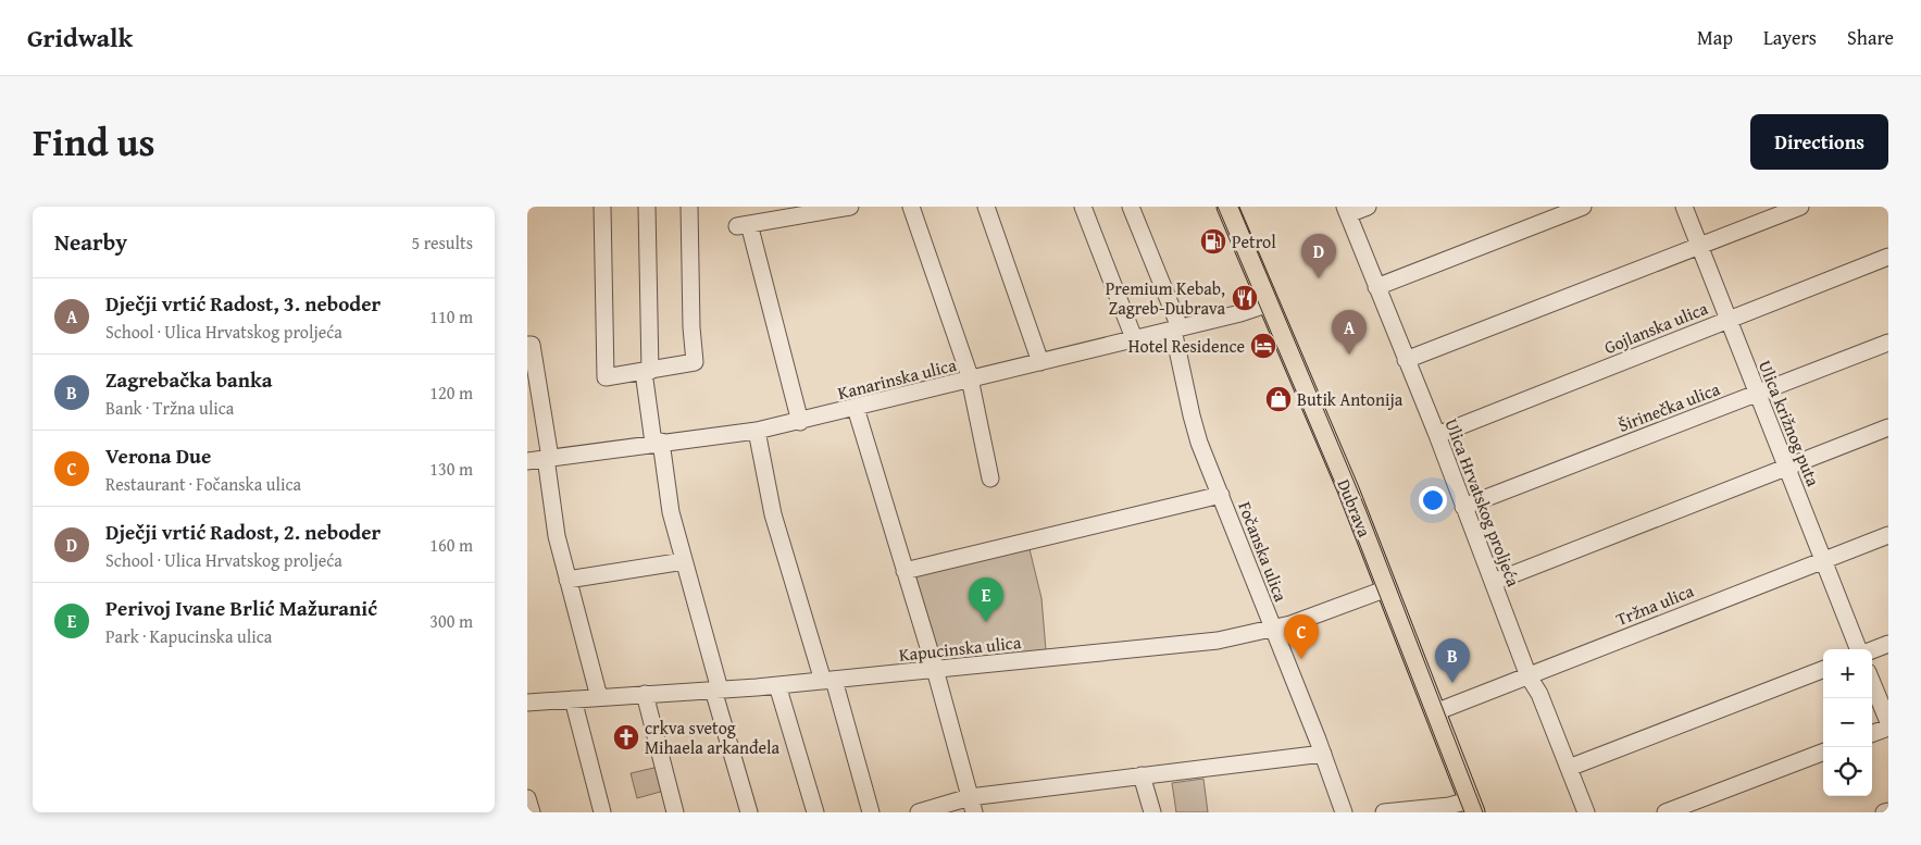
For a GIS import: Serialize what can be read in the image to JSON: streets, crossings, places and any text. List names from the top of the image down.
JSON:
{
  "streets": {
    "main road": ["Dubrava"],
    "street": [
      "Gojlanska ulica",
      "Kanarinska ulica",
      "Širinečka ulica",
      "Ulica križnog puta",
      "Ulica Hrvatskog proljeća",
      "Fočanska ulica",
      "Tržna ulica",
      "Kapucinska ulica"
    ]
  },
  "crossings": [
    ["Gojlanska ulica", "Ulica križnog puta"],
    ["Gojlanska ulica", "Ulica Hrvatskog proljeća"],
    ["Kanarinska ulica", "Dubrava"],
    ["Kanarinska ulica", "Fočanska ulica"],
    ["Širinečka ulica", "Ulica križnog puta"],
    ["Širinečka ulica", "Ulica Hrvatskog proljeća"],
    ["Ulica križnog puta", "Tržna ulica"],
    ["Ulica Hrvatskog proljeća", "Tržna ulica"],
    ["Dubrava", "Tržna ulica"],
    ["Dubrava", "Kapucinska ulica"],
    ["Fočanska ulica", "Kapucinska ulica"]
  ],
  "places": {
    "fuel station": ["Petrol"],
    "restaurant": ["Premium Kebab, Zagreb-Dubrava"],
    "hotel": ["Hotel Residence"],
    "shop": ["Butik Antonija"],
    "church": ["crkva svetog Mihaela arkanđela"]
  },
  "page": {
    "header": "Gridwalk",
    "nav": ["Map", "Layers", "Share"],
    "title": "Find us",
    "buttons": "Directions",
    "heading": ["Nearby", "5 results"],
    "pins": [
      "D",
      "A",
      "E",
      "C",
      "B"
    ],
    "list": [
      {
        "mark": "A",
        "name": "Dječji vrtić Radost, 3. neboder",
        "note": "School · Ulica Hrvatskog proljeća",
        "value": "110 m"
      },
      {
        "mark": "B",
        "name": "Zagrebačka banka",
        "note": "Bank · Tržna ulica",
        "value": "120 m"
      },
      {
        "mark": "C",
        "name": "Verona Due",
        "note": "Restaurant · Fočanska ulica",
        "value": "130 m"
      },
      {
        "mark": "D",
        "name": "Dječji vrtić Radost, 2. neboder",
        "note": "School · Ulica Hrvatskog proljeća",
        "value": "160 m"
      },
      {
        "mark": "E",
        "name": "Perivoj Ivane Brlić Mažuranić",
        "note": "Park · Kapucinska ulica",
        "value": "300 m"
      }
    ],
    "map_buttons": ["+", "−"]
  }
}
